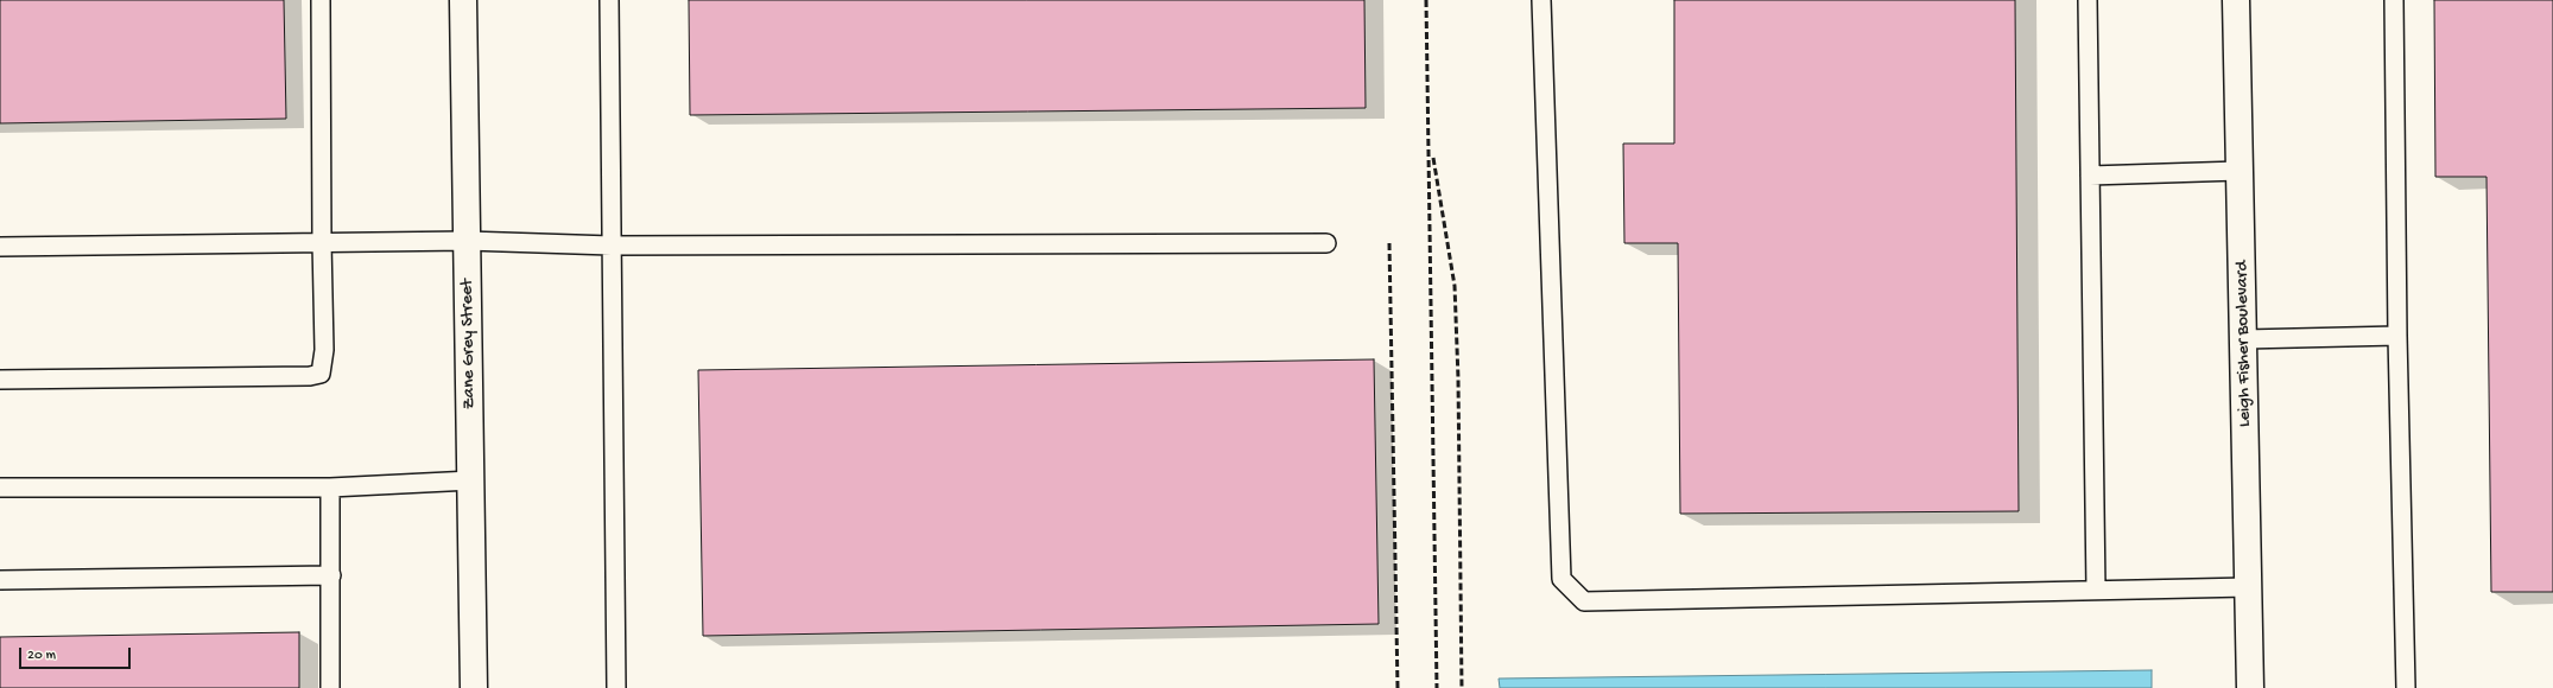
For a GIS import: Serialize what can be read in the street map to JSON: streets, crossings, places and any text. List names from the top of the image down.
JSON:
{
  "streets": {
    "street": ["Zane Grey Street", "Leigh Fisher Boulevard"]
  },
  "scale_bar": "20 m"
}
